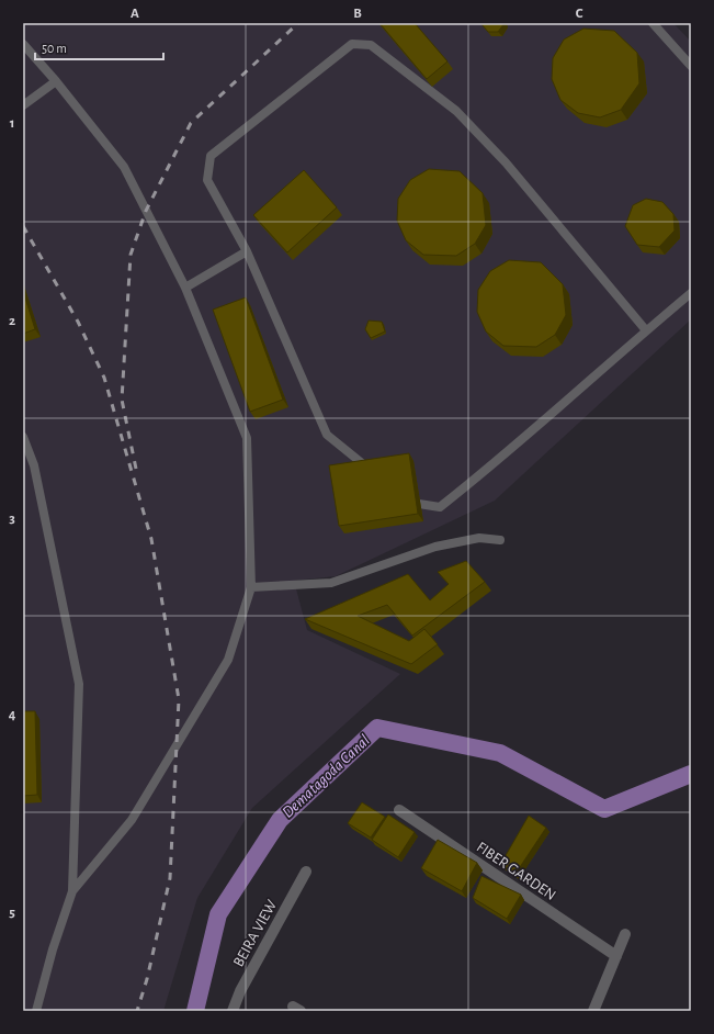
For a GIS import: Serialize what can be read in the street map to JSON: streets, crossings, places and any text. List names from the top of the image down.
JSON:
{
  "streets": {
    "street": ["FIBER GARDEN", "BEIRA VIEW"]
  },
  "water": ["Dematagoda Canal"],
  "scale_bar": "50 m",
  "grid": {
    "columns": ["A", "B", "C"],
    "rows": [
      "1",
      "2",
      "3",
      "4",
      "5"
    ]
  }
}
